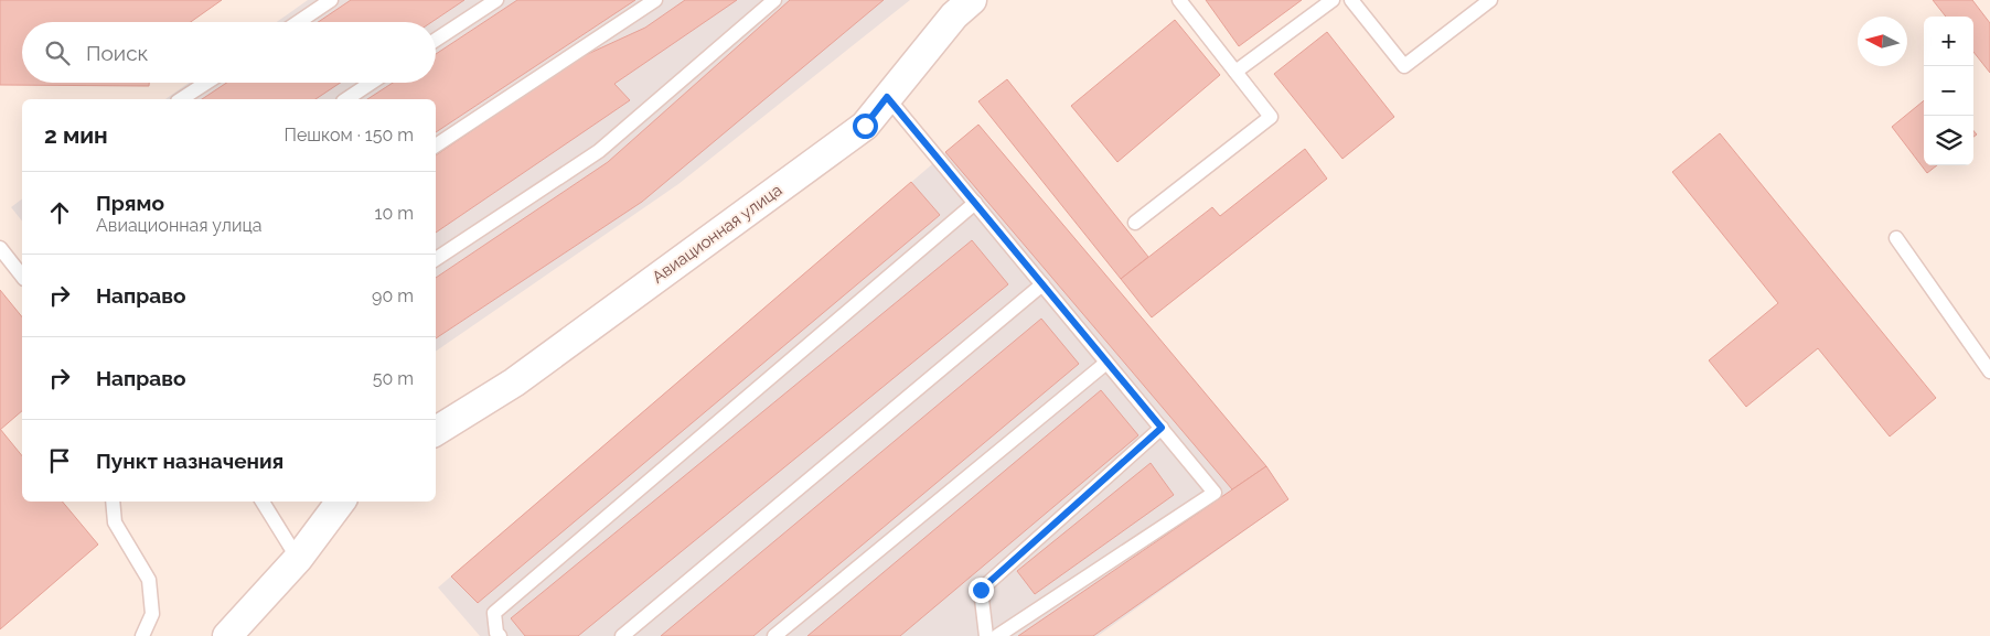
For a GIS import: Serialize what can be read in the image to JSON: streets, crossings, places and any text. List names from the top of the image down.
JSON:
{
  "streets": {
    "street": ["Авиационная улица"]
  },
  "north": "left",
  "page": {
    "map_buttons": ["+", "−"],
    "search": "Поиск",
    "heading": ["2 мин", "Пешком · 150 m"],
    "list": [
      ["Прямо", "Авиационная улица", "10 m"],
      ["Направо", "90 m"],
      ["Направо", "50 m"],
      "Пункт назначения"
    ]
  }
}
